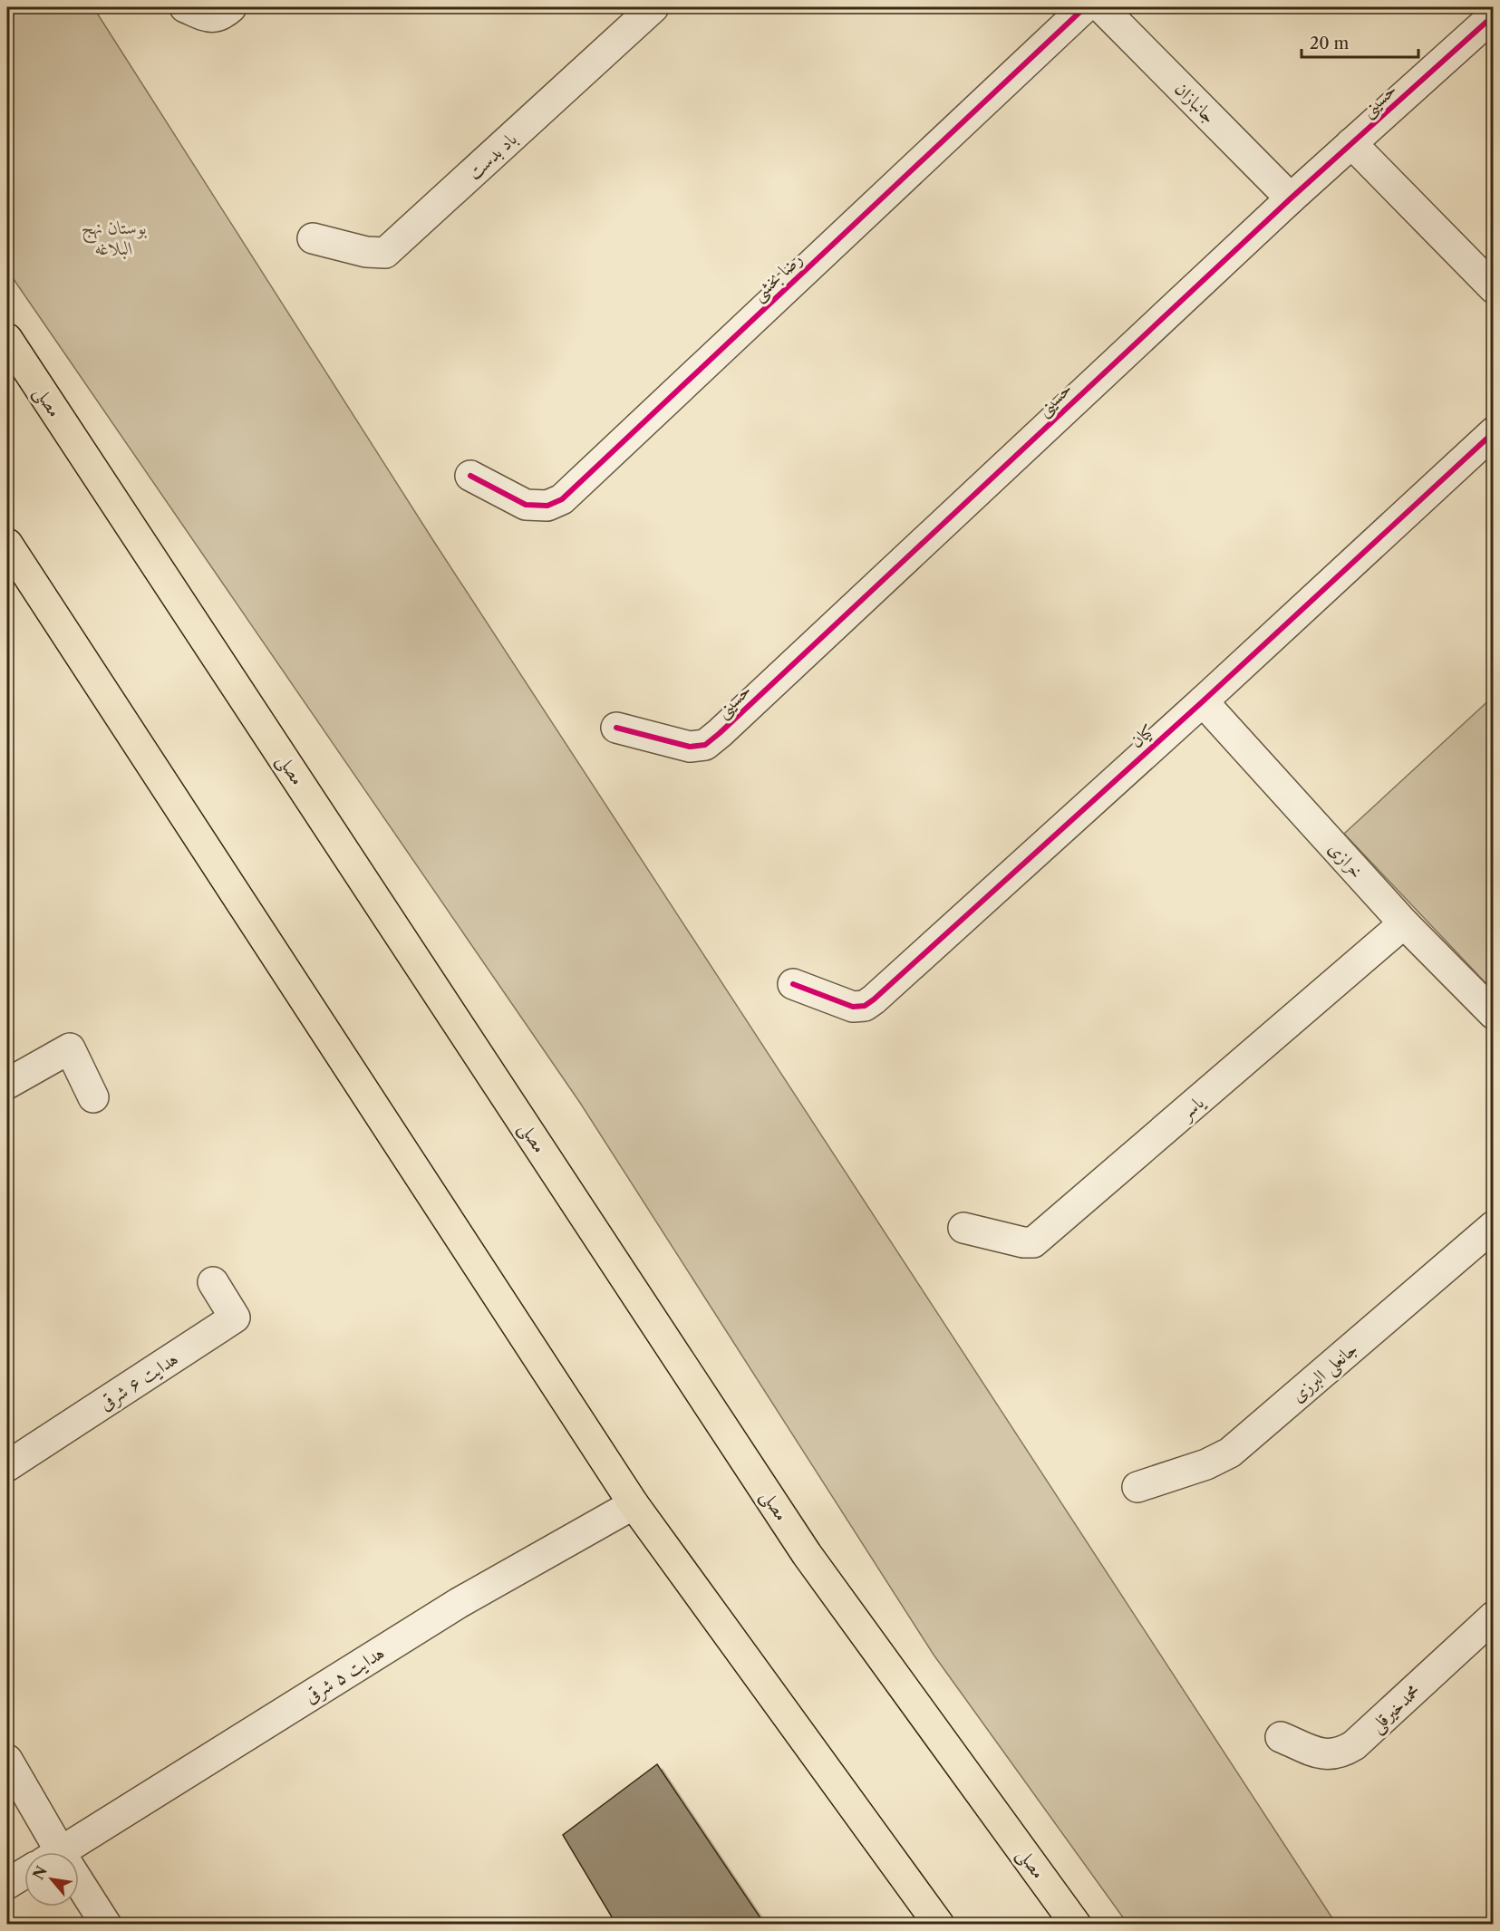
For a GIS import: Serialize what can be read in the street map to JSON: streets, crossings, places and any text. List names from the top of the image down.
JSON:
{
  "streets": {
    "main road": ["مصلی"],
    "street": [
      "حسینی",
      "جانبازان",
      "باد بدست",
      "رضا بخشی",
      "کیان",
      "خرازی",
      "یاسر",
      "جانعلی البرزی",
      "هدایت ۶ شرقی",
      "هدایت ۵ شرقی",
      "محمدخیرقلی"
    ]
  },
  "crossings": [
    ["حسینی", "جانبازان"],
    ["کیان", "خرازی"],
    ["خرازی", "یاسر"]
  ],
  "parks": ["بوستان نهج البلاغه"],
  "scale_bar": "20 m",
  "north": "top left"
}
